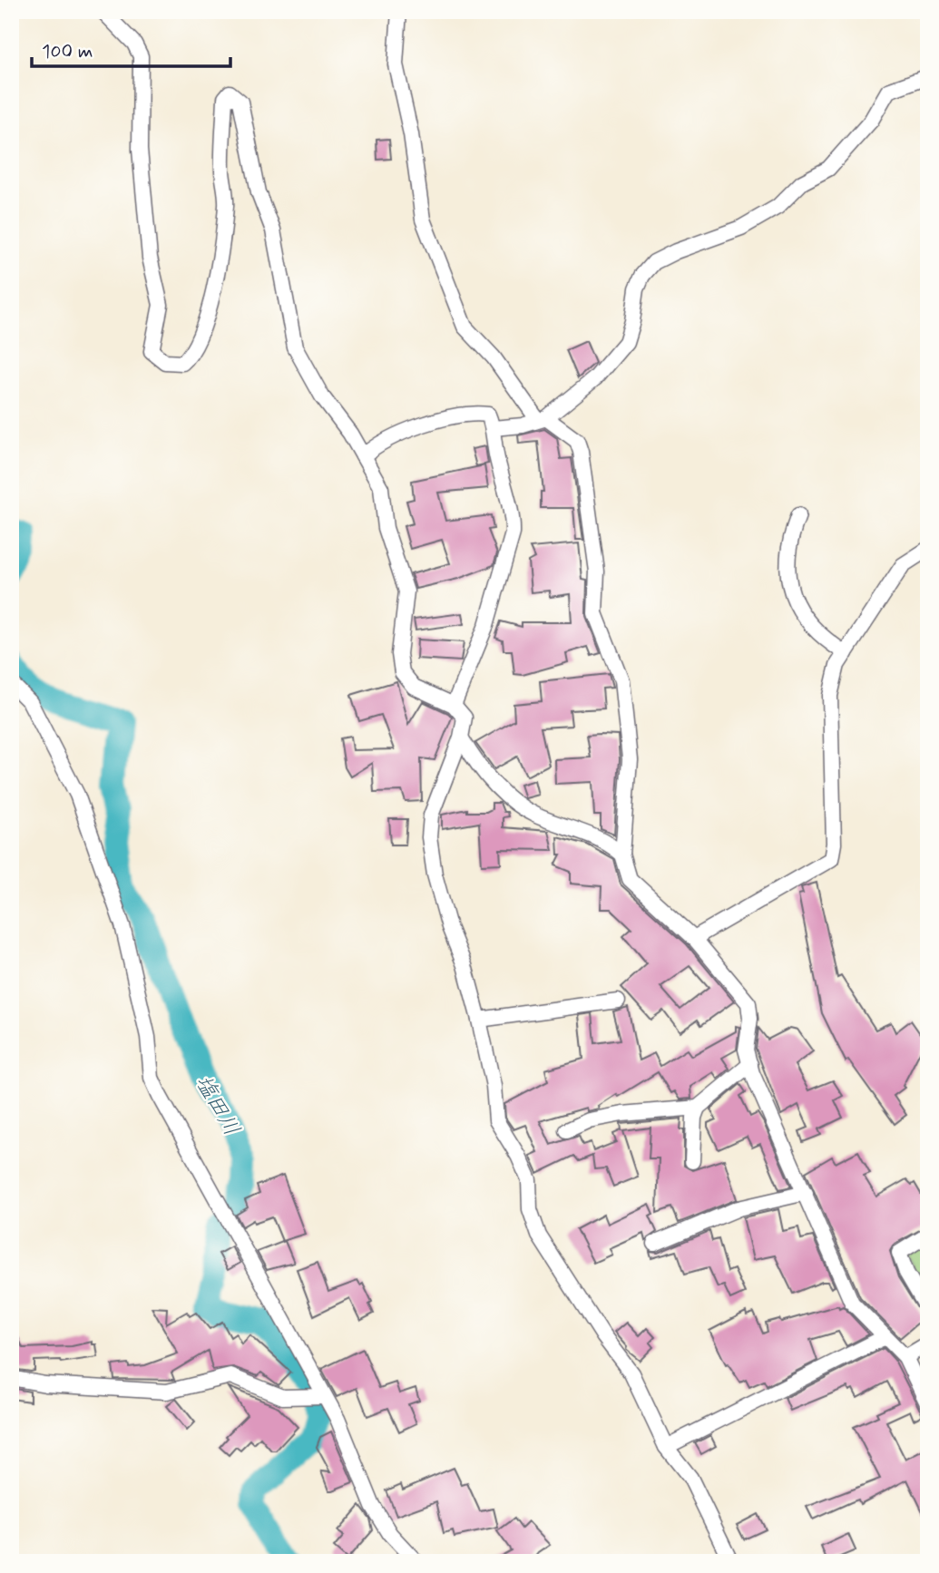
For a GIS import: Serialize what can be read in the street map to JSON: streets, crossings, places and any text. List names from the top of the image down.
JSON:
{
  "water": ["塩田川"],
  "scale_bar": "100 m"
}
